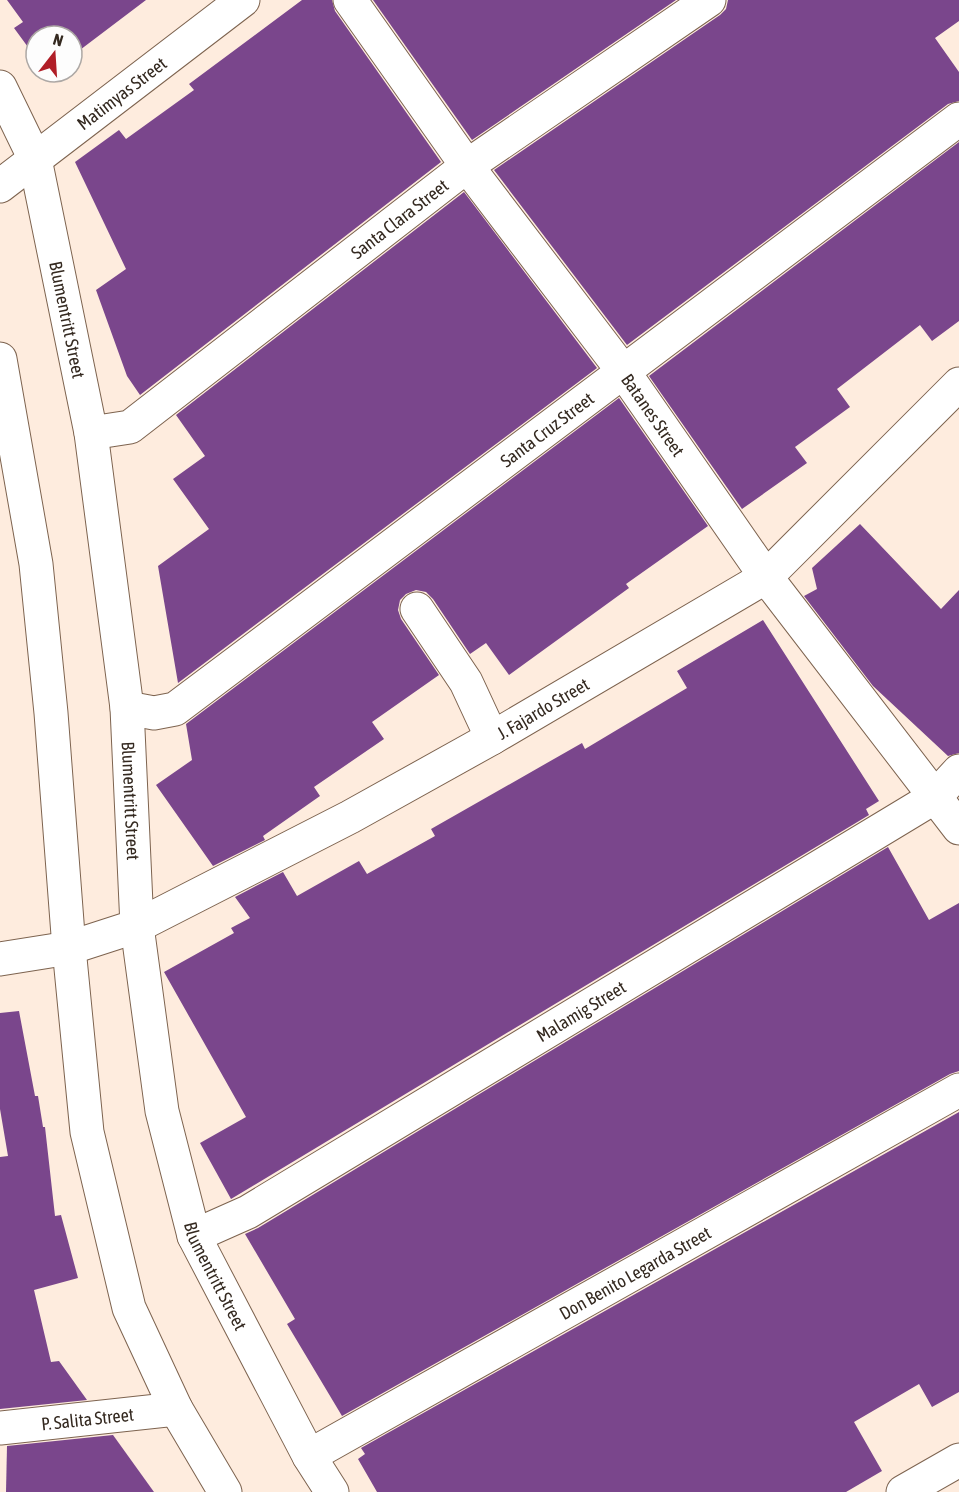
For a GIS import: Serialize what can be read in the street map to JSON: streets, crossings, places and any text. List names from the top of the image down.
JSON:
{
  "streets": {
    "street": [
      "Matimyas Street",
      "Santa Clara Street",
      "Blumentritt Street",
      "Batanes Street",
      "Santa Cruz Street",
      "J. Fajardo Street",
      "Malamig Street",
      "Don Benito Legarda Street",
      "P. Salita Street"
    ]
  },
  "crossings": [
    ["Matimyas Street", "Blumentritt Street"],
    ["Santa Clara Street", "Blumentritt Street"],
    ["Santa Clara Street", "Batanes Street"],
    ["Blumentritt Street", "Santa Cruz Street"],
    ["Blumentritt Street", "J. Fajardo Street"],
    ["Blumentritt Street", "Malamig Street"],
    ["Blumentritt Street", "Don Benito Legarda Street"],
    ["Batanes Street", "Santa Cruz Street"],
    ["Batanes Street", "J. Fajardo Street"],
    ["Batanes Street", "Malamig Street"]
  ],
  "north": "top"
}
